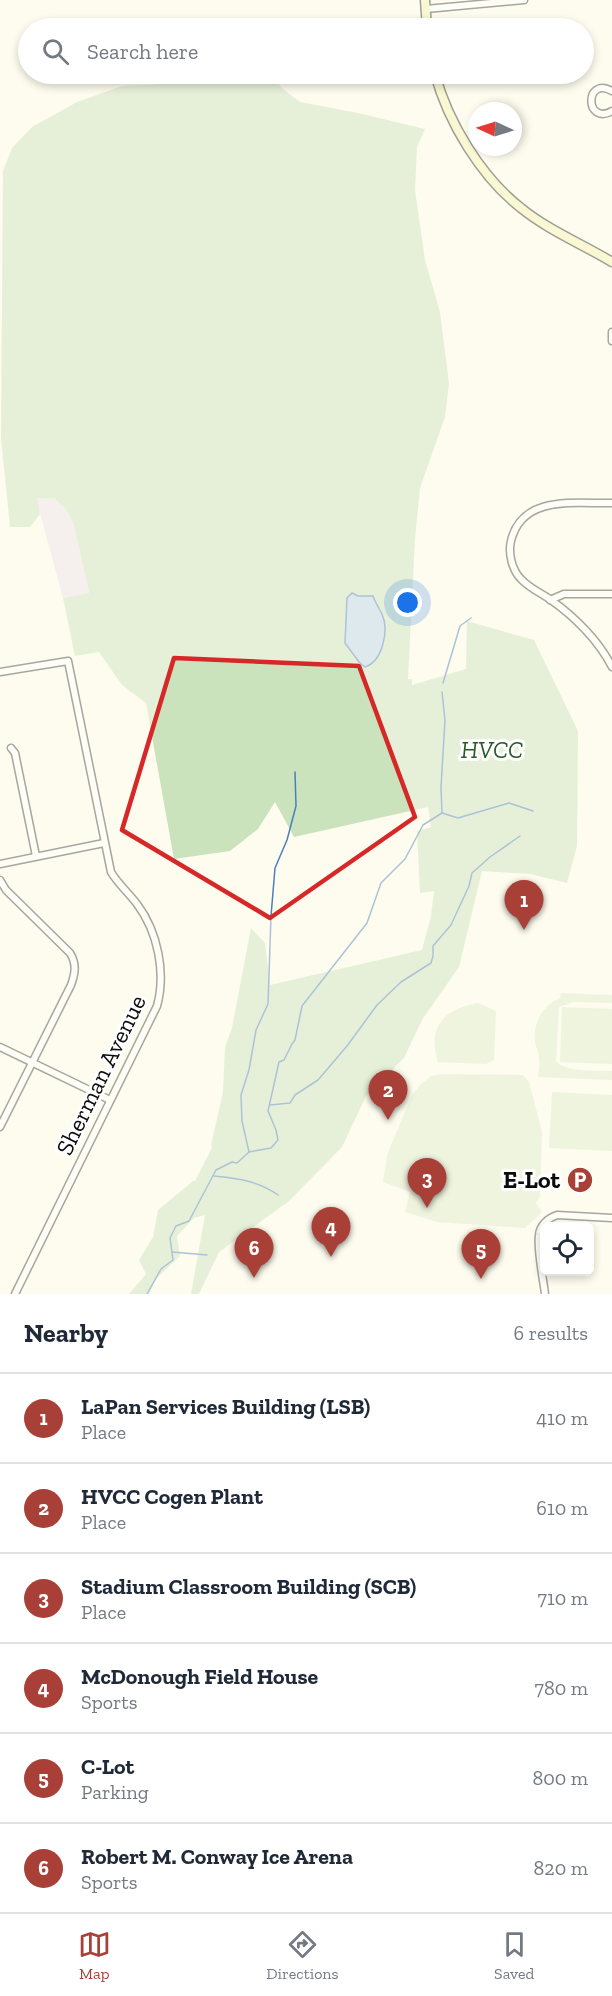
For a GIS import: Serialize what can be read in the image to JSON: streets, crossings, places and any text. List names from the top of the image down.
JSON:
{
  "streets": {
    "street": ["Sherman Avenue"]
  },
  "parks": ["HVCC"],
  "places": {
    "parking": ["E-Lot"]
  },
  "north": "left",
  "page": {
    "search": "Search here",
    "pins": [
      "1",
      "2",
      "3",
      "4",
      "6",
      "5"
    ],
    "heading": ["Nearby", "6 results"],
    "list": [
      {
        "mark": "1",
        "name": "LaPan Services Building (LSB)",
        "note": "Place",
        "value": "410 m"
      },
      {
        "mark": "2",
        "name": "HVCC Cogen Plant",
        "note": "Place",
        "value": "610 m"
      },
      {
        "mark": "3",
        "name": "Stadium Classroom Building (SCB)",
        "note": "Place",
        "value": "710 m"
      },
      {
        "mark": "4",
        "name": "McDonough Field House",
        "note": "Sports",
        "value": "780 m"
      },
      {
        "mark": "5",
        "name": "C-Lot",
        "note": "Parking",
        "value": "800 m"
      },
      {
        "mark": "6",
        "name": "Robert M. Conway Ice Arena",
        "note": "Sports",
        "value": "820 m"
      }
    ],
    "nav": ["Map", "Directions", "Saved"]
  }
}
